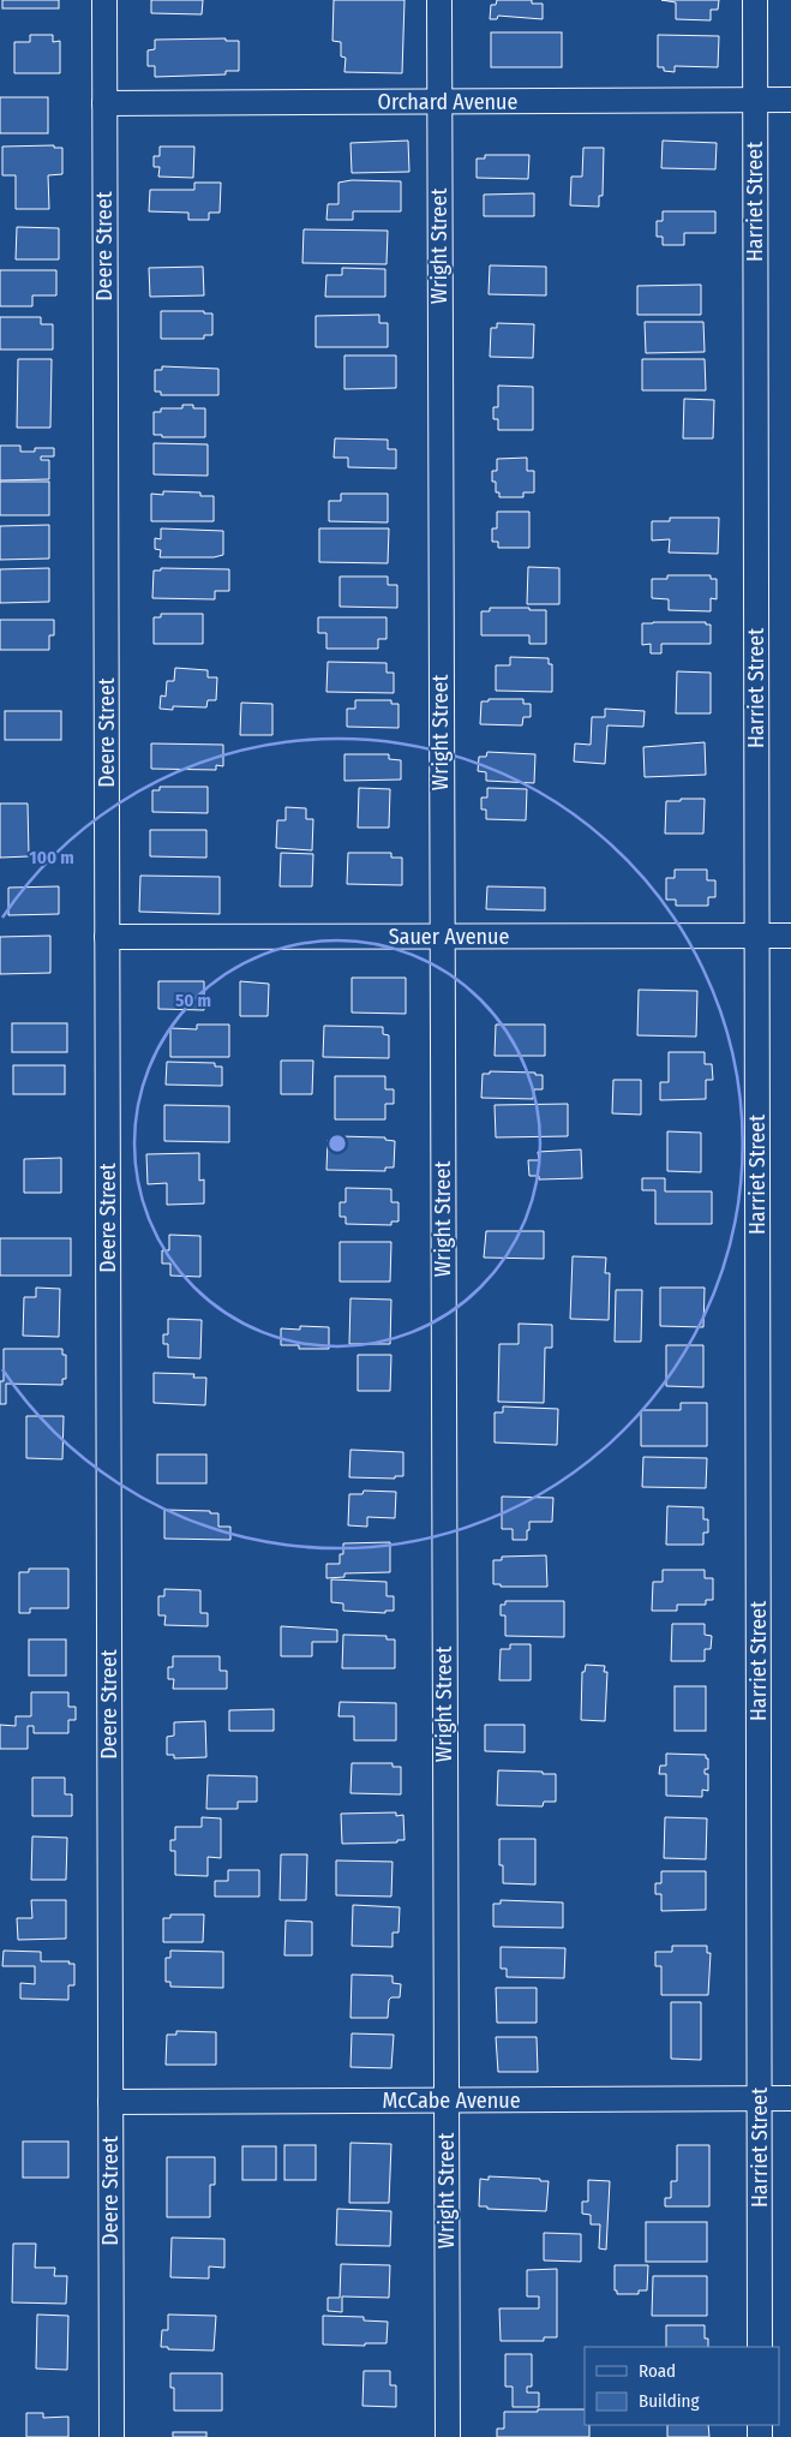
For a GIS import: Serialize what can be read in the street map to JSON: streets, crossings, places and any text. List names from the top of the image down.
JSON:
{
  "streets": {
    "street": [
      "Orchard Avenue",
      "Harriet Street",
      "Deere Street",
      "Wright Street",
      "Sauer Avenue",
      "McCabe Avenue"
    ]
  },
  "crossings": [
    ["Orchard Avenue", "Harriet Street"],
    ["Orchard Avenue", "Deere Street"],
    ["Orchard Avenue", "Wright Street"],
    ["Harriet Street", "Sauer Avenue"],
    ["Harriet Street", "McCabe Avenue"],
    ["Deere Street", "Sauer Avenue"],
    ["Deere Street", "McCabe Avenue"],
    ["Wright Street", "Sauer Avenue"],
    ["Wright Street", "McCabe Avenue"]
  ],
  "legend": ["Road", "Building"],
  "rings": ["100 m", "50 m"]
}
